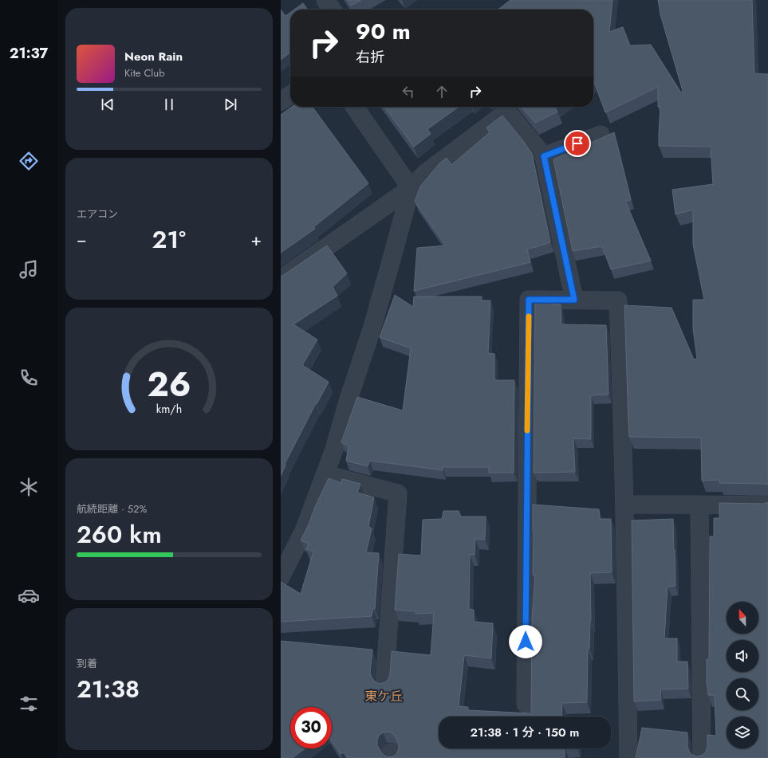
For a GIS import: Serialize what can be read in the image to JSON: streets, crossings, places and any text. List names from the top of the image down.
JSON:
{
  "districts": ["東ケ丘"],
  "north": "top",
  "page": {
    "tabs": "21:37",
    "turn": ["90 m", "右折"],
    "song": ["Neon Rain", "Kite Club"],
    "tile": [
      "エアコン",
      ["航続距離 · 52%", "260 km"],
      ["到着", "21:38"]
    ],
    "heat": ["−", "21°", "+"],
    "limit": "30",
    "trip": "21:38 · 1 分 · 150 m",
    "gauge": ["26", "km/h"]
  }
}
